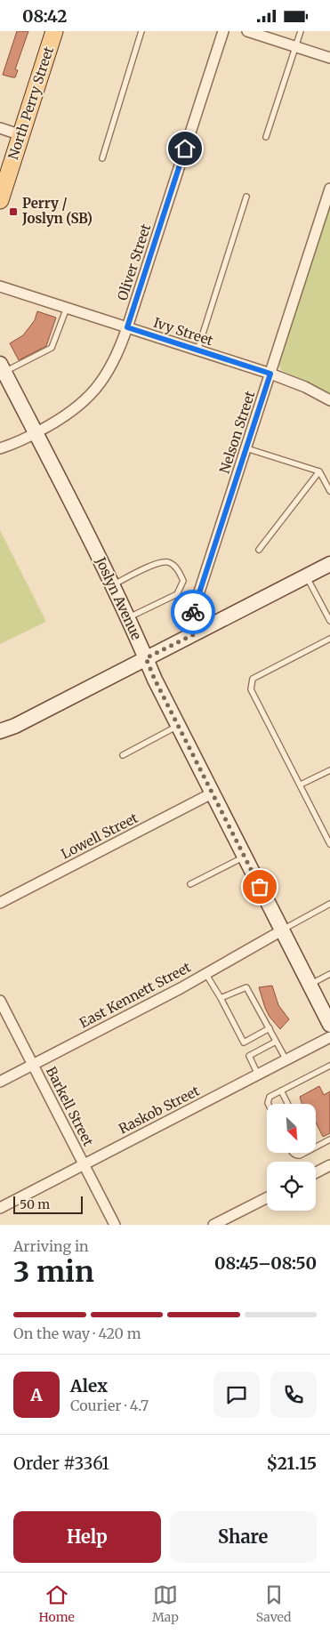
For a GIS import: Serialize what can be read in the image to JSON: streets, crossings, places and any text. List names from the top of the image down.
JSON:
{
  "streets": {
    "main road": ["North Perry Street", "Joslyn Avenue"],
    "street": [
      "Oliver Street",
      "Ivy Street",
      "Nelson Street",
      "Lowell Street",
      "East Kennett Street",
      "Barkell Street",
      "Raskob Street"
    ]
  },
  "crossings": [
    ["Oliver Street", "Ivy Street"],
    ["Oliver Street", "Joslyn Avenue"],
    ["Ivy Street", "Nelson Street"],
    ["Joslyn Avenue", "Lowell Street"],
    ["Joslyn Avenue", "East Kennett Street"],
    ["East Kennett Street", "Barkell Street"],
    ["Barkell Street", "Raskob Street"]
  ],
  "places": {
    "transit": ["Perry / Joslyn (SB)"]
  },
  "scale_bar": "50 m",
  "north": "bottom right",
  "page": {
    "status": "08:42",
    "scale": "50 m",
    "heading": ["3 min", "Arriving in", "08:45–08:50"],
    "panel": [
      "Alex",
      "Courier · 4.7",
      "Order #3361",
      "$21.15"
    ],
    "bar": "On the way · 420 m",
    "round": "A",
    "buttons": ["Help", "Share"],
    "tabs": ["Home", "Map", "Saved"]
  }
}
